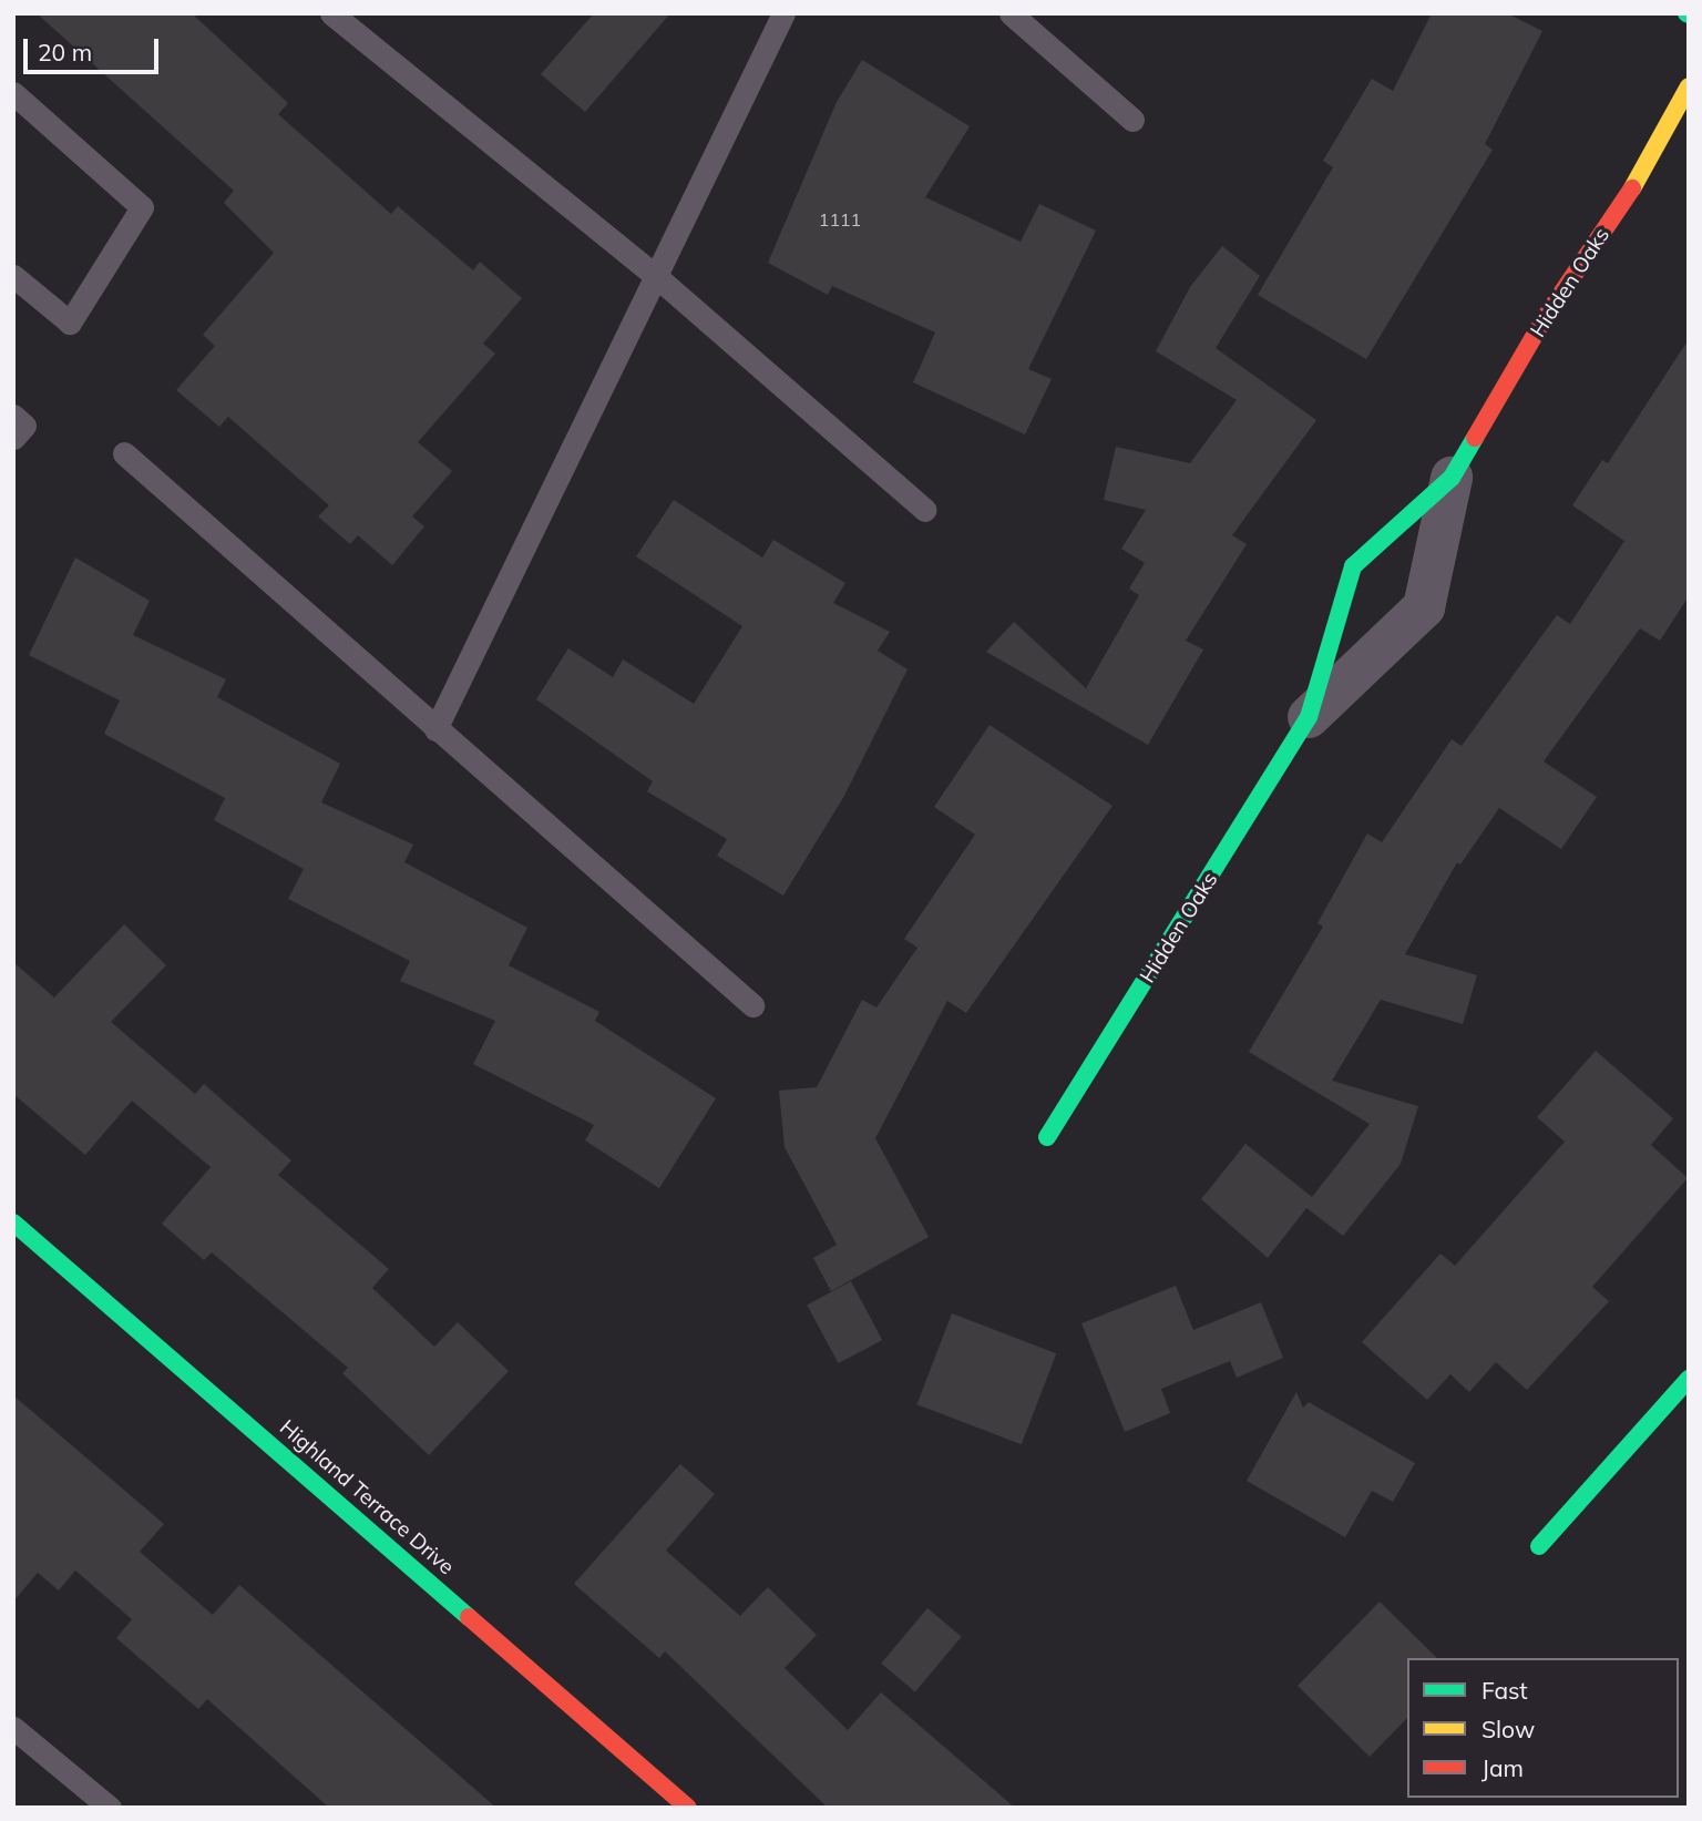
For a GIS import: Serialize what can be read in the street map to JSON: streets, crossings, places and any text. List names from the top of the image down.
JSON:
{
  "streets": {
    "street": ["Hidden Oaks", "Highland Terrace Drive"]
  },
  "house_numbers": ["1111"],
  "legend": ["Fast", "Slow", "Jam"],
  "scale_bar": "20 m"
}
